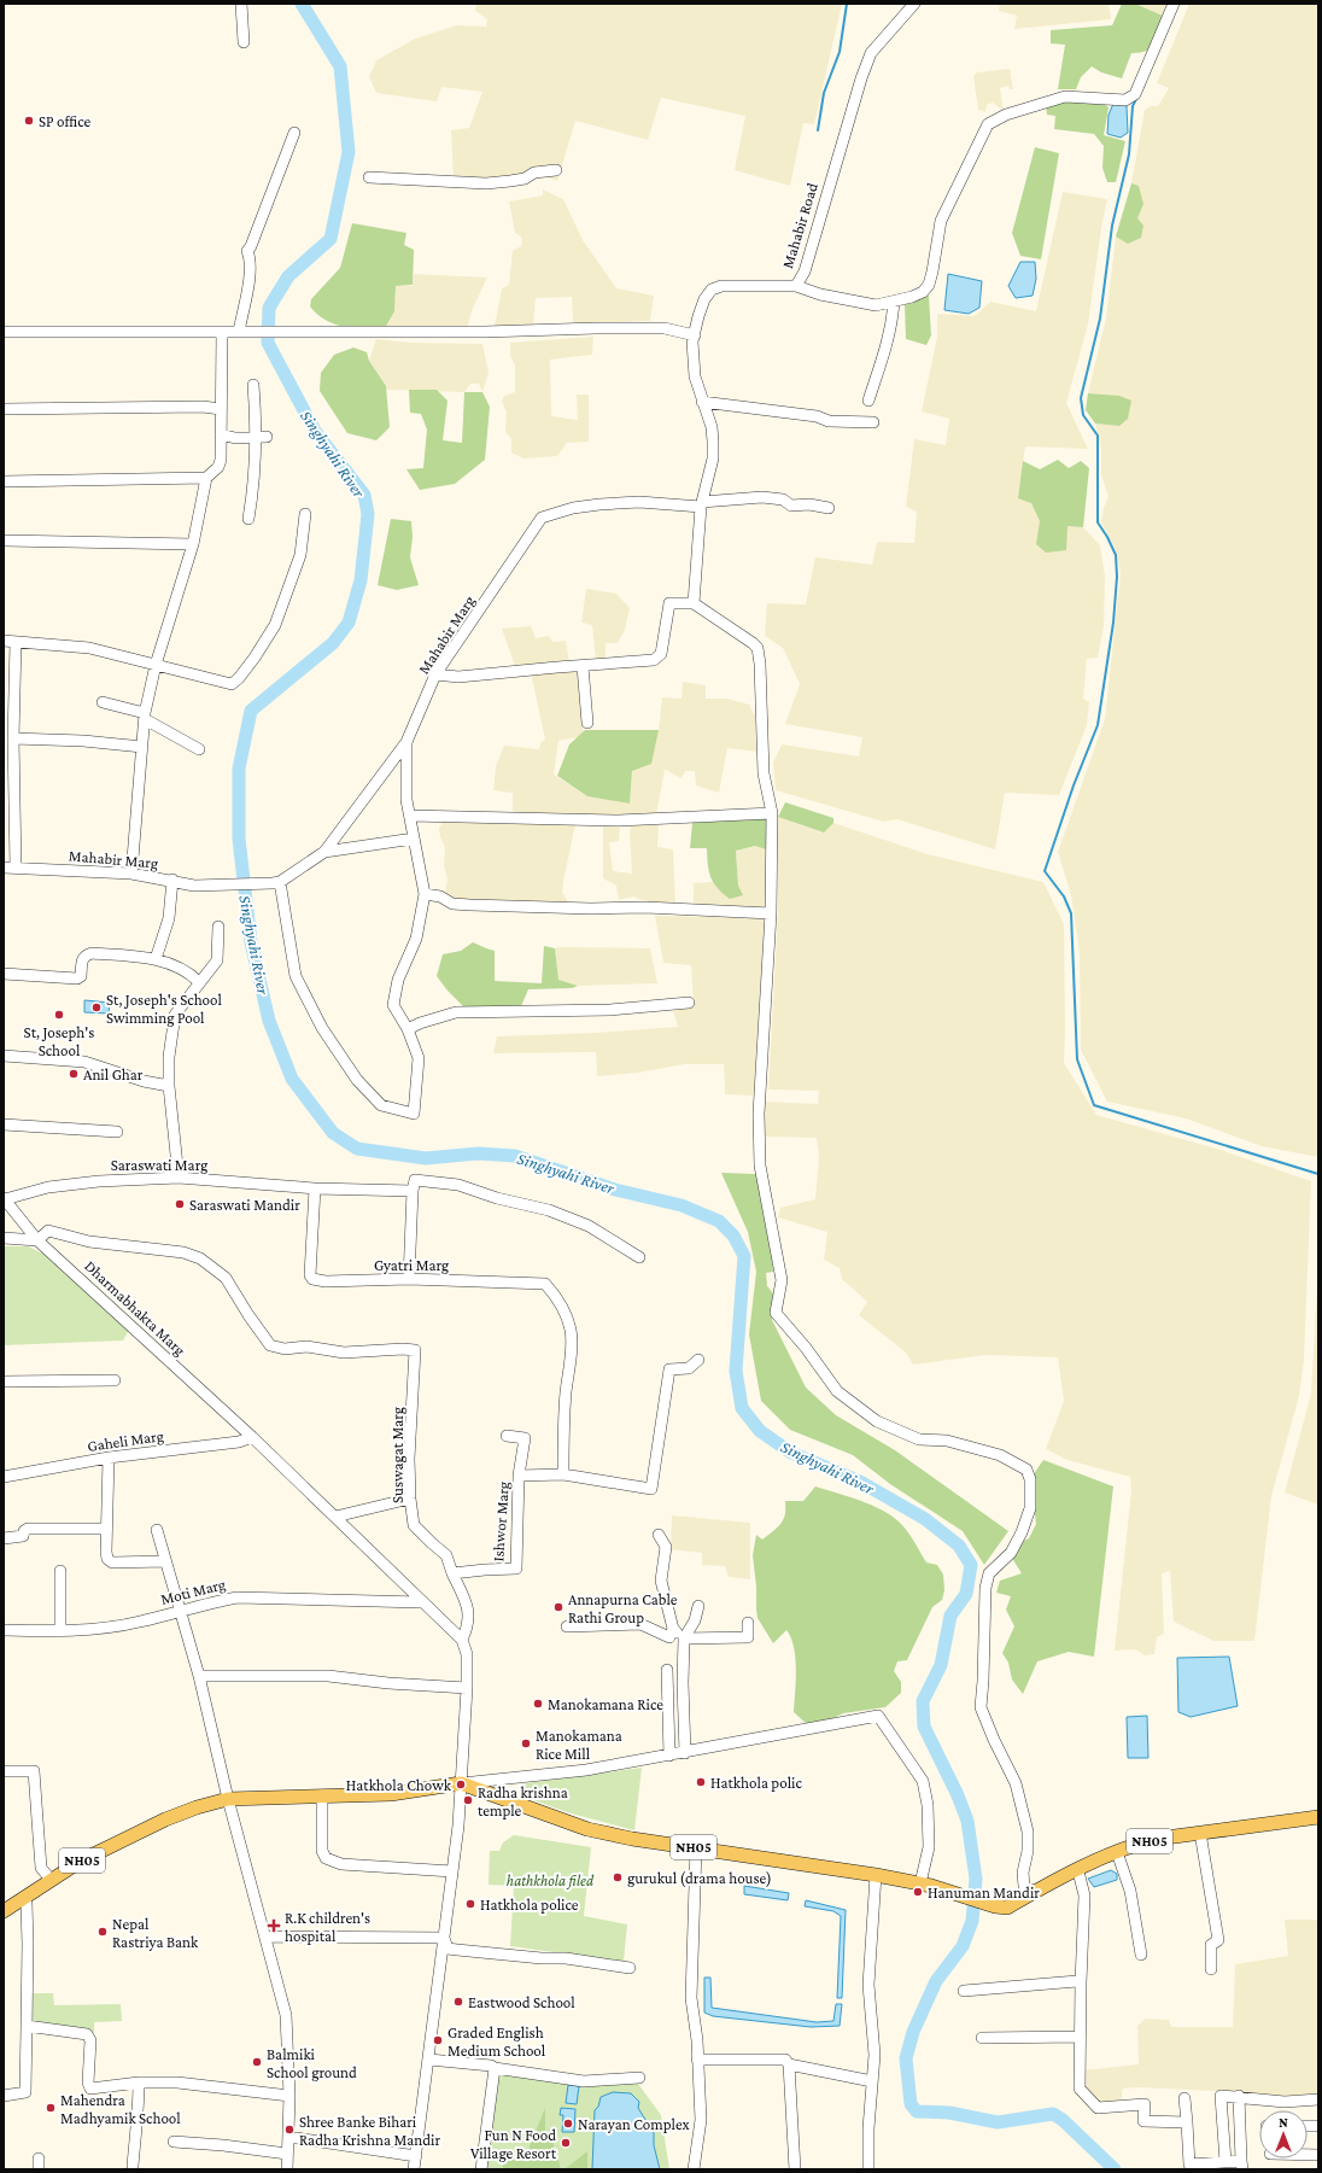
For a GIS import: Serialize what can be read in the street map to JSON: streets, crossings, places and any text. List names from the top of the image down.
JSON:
{
  "streets": {
    "main road": ["NH05"],
    "street": [
      "Mahabir Road",
      "Mahabir Marg",
      "Saraswati Marg",
      "Gyatri Marg",
      "Dharmabhakta Marg",
      "Gaheli Marg",
      "Suswagat Marg",
      "Ishwor Marg",
      "Moti Marg"
    ]
  },
  "crossings": [
    ["Mahabir Road", "Mahabir Marg"],
    ["Saraswati Marg", "Gyatri Marg"],
    ["Saraswati Marg", "Dharmabhakta Marg"],
    ["Gyatri Marg", "Ishwor Marg"],
    ["Dharmabhakta Marg", "Gaheli Marg"],
    ["Dharmabhakta Marg", "Suswagat Marg"],
    ["Dharmabhakta Marg", "Moti Marg"],
    ["Suswagat Marg", "Ishwor Marg"]
  ],
  "water": ["Singhyahi River"],
  "parks": ["hathkhola filed"],
  "places": {
    "other": [
      "SP office",
      "St, Joseph's School Swimming Pool",
      "St, Joseph's School",
      "Anil Ghar",
      "Saraswati Mandir",
      "Annapurna Cable Rathi Group",
      "Manokamana Rice",
      "Manokamana Rice Mill",
      "Hatkhola polic",
      "Hatkhola Chowk",
      "Radha krishna temple",
      "gurukul (drama house)",
      "Hanuman Mandir",
      "Hatkhola police",
      "Nepal Rastriya Bank",
      "Eastwood School",
      "Graded English Medium School",
      "Balmiki School ground",
      "Mahendra Madhyamik School",
      "Narayan Complex",
      "Shree Banke Bihari Radha Krishna Mandir",
      "Fun N Food Village Resort"
    ],
    "health": ["R.K children's hospital"]
  },
  "north": "top"
}
